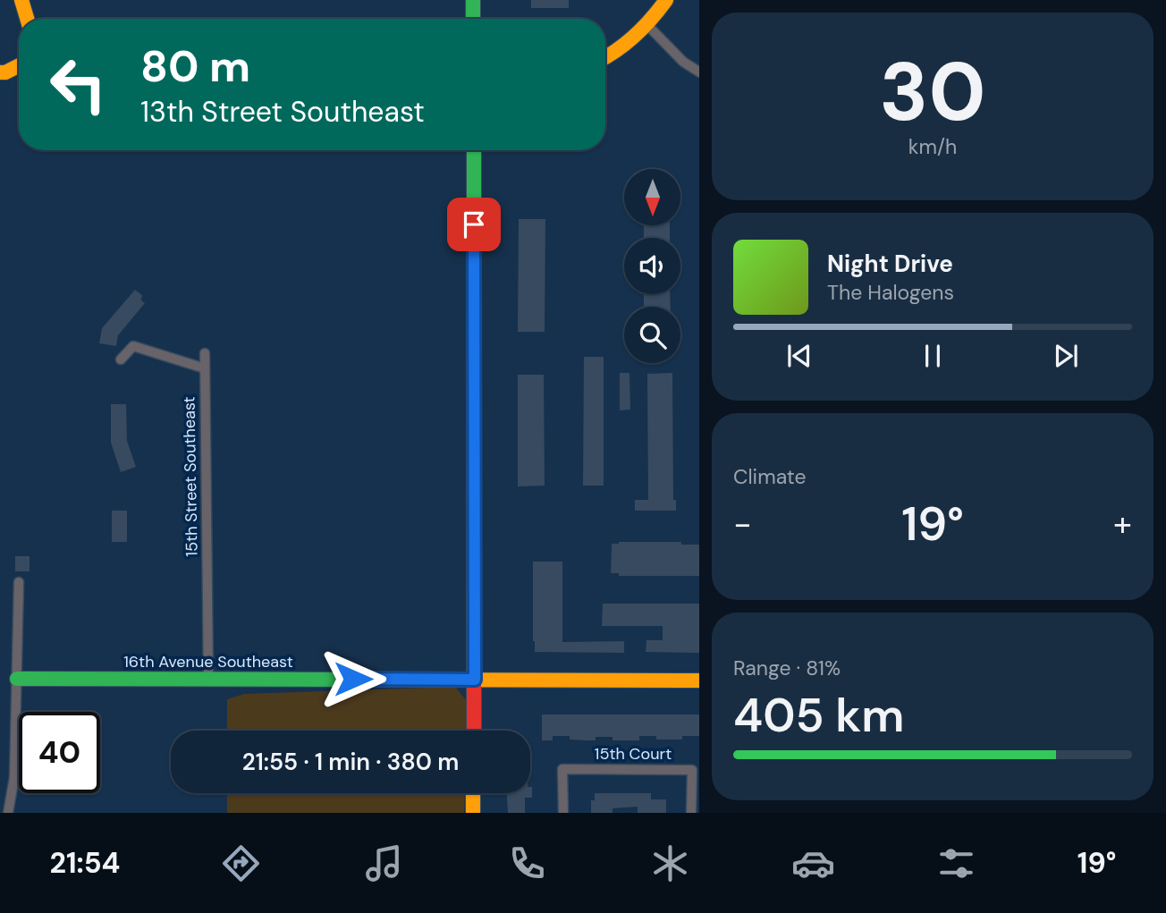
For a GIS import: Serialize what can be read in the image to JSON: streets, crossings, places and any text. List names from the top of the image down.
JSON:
{
  "streets": {
    "street": ["15th Street Southeast", "16th Avenue Southeast", "15th Court"]
  },
  "crossings": [
    ["15th Street Southeast", "16th Avenue Southeast"]
  ],
  "north": "bottom",
  "page": {
    "tile": [
      ["30", "km/h"],
      "Climate",
      ["Range · 81%", "405 km"]
    ],
    "turn": ["80 m", "13th Street Southeast"],
    "song": ["Night Drive", "The Halogens"],
    "heat": ["−", "19°", "+"],
    "limit": "40",
    "trip": "21:55 · 1 min · 380 m",
    "tabs": ["21:54", "19°"]
  }
}
